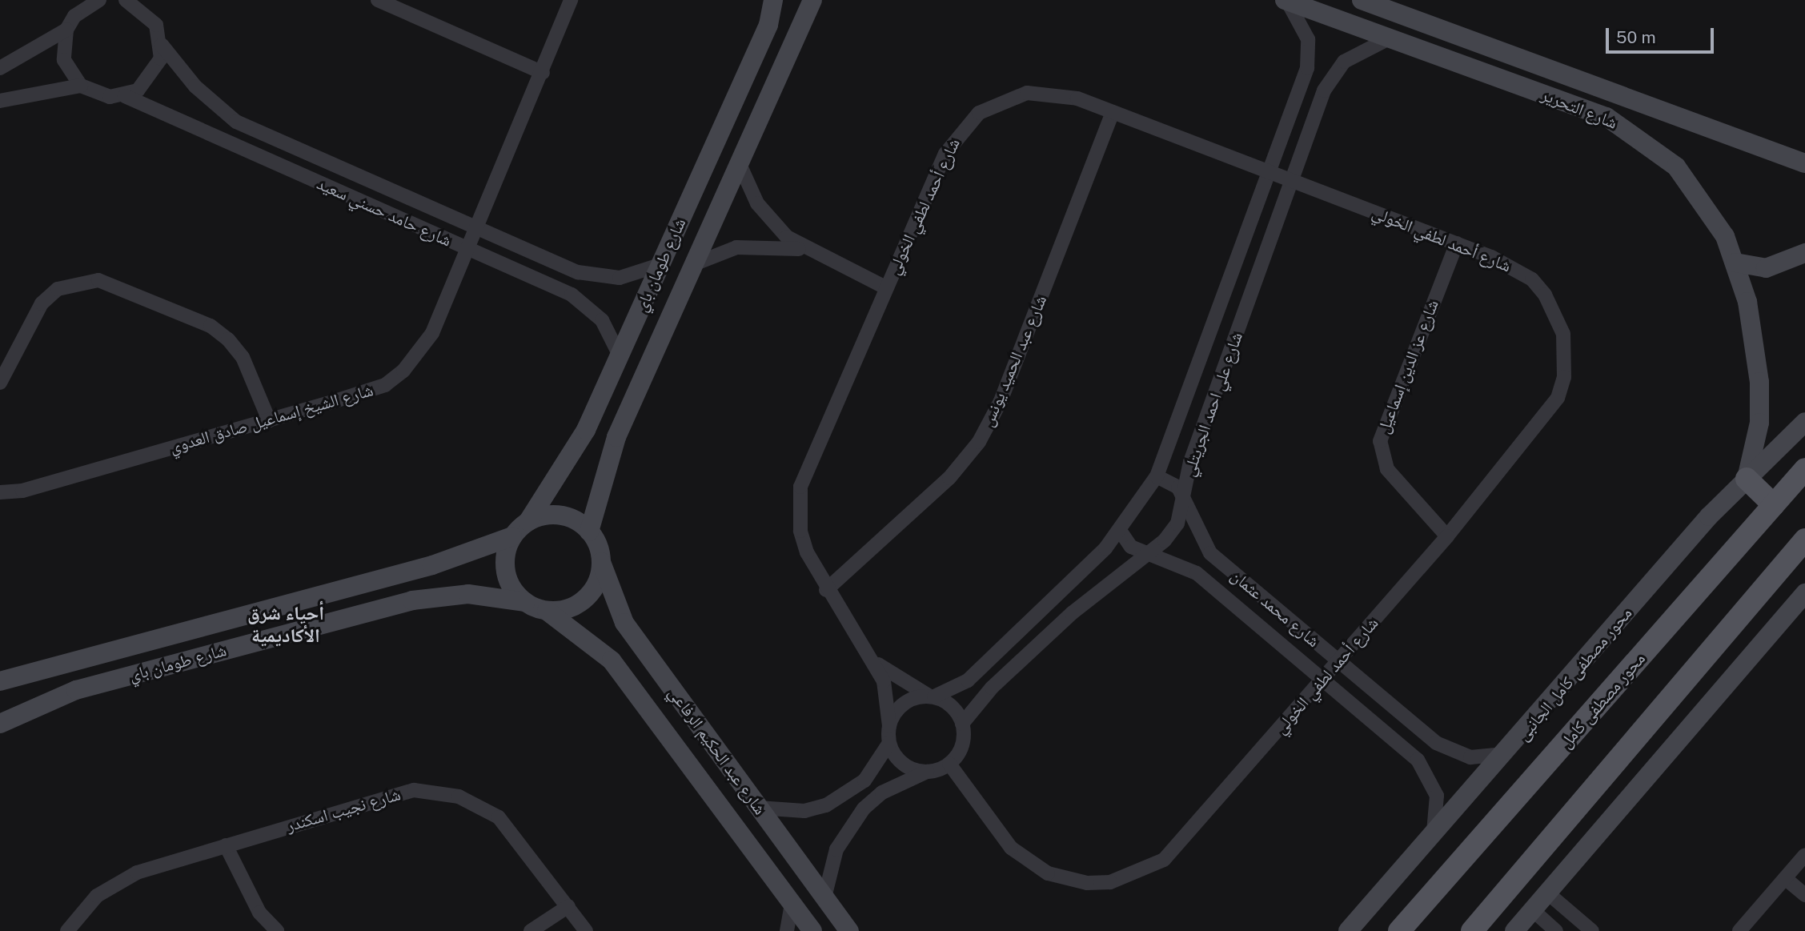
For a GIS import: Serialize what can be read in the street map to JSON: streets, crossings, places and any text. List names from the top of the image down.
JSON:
{
  "streets": {
    "main road": ["محور مصطفى كامل"],
    "street": [
      "شارع التحرير",
      "شارع أحمد لطفي الخولي",
      "شارع حامد حسني سعيد",
      "شارع طومان باي",
      "شارع عبد الحميد يونس",
      "شارع عز الدين إسماعيل",
      "شارع علي احمد الجريتلي",
      "شارع الشيخ إسماعيل صادق العدوي",
      "شارع محمد عثمان",
      "محور مصطفى كامل الجانبى",
      "شارع عبد الحكيم الرفاعي",
      "شارع نجيب اسكندر"
    ]
  },
  "crossings": [
    ["شارع التحرير", "شارع علي احمد الجريتلي"],
    ["شارع التحرير", "محور مصطفى كامل الجانبى"],
    ["شارع أحمد لطفي الخولي", "شارع عبد الحميد يونس"],
    ["شارع أحمد لطفي الخولي", "شارع عز الدين إسماعيل"],
    ["شارع أحمد لطفي الخولي", "شارع علي احمد الجريتلي"],
    ["شارع أحمد لطفي الخولي", "شارع محمد عثمان"],
    ["شارع حامد حسني سعيد", "شارع طومان باي"],
    ["شارع حامد حسني سعيد", "شارع الشيخ إسماعيل صادق العدوي"],
    ["شارع طومان باي", "شارع عبد الحكيم الرفاعي"],
    ["شارع علي احمد الجريتلي", "شارع محمد عثمان"],
    ["شارع محمد عثمان", "محور مصطفى كامل الجانبى"]
  ],
  "districts": ["أحياء شرق الأكاديمية"],
  "scale_bar": "50 m"
}
